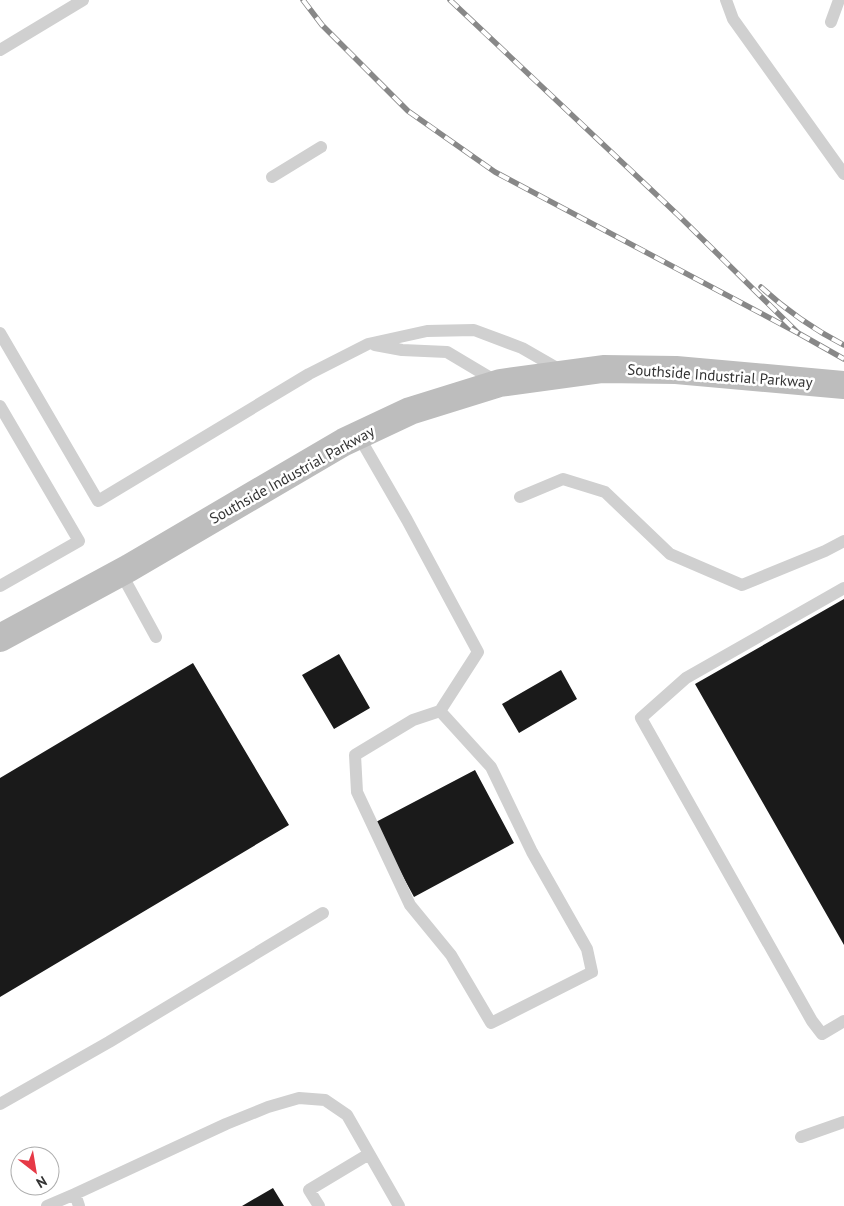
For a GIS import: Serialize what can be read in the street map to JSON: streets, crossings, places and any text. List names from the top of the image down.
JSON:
{
  "streets": {
    "street": ["Southside Industrial Parkway"]
  },
  "north": "bottom right"
}
